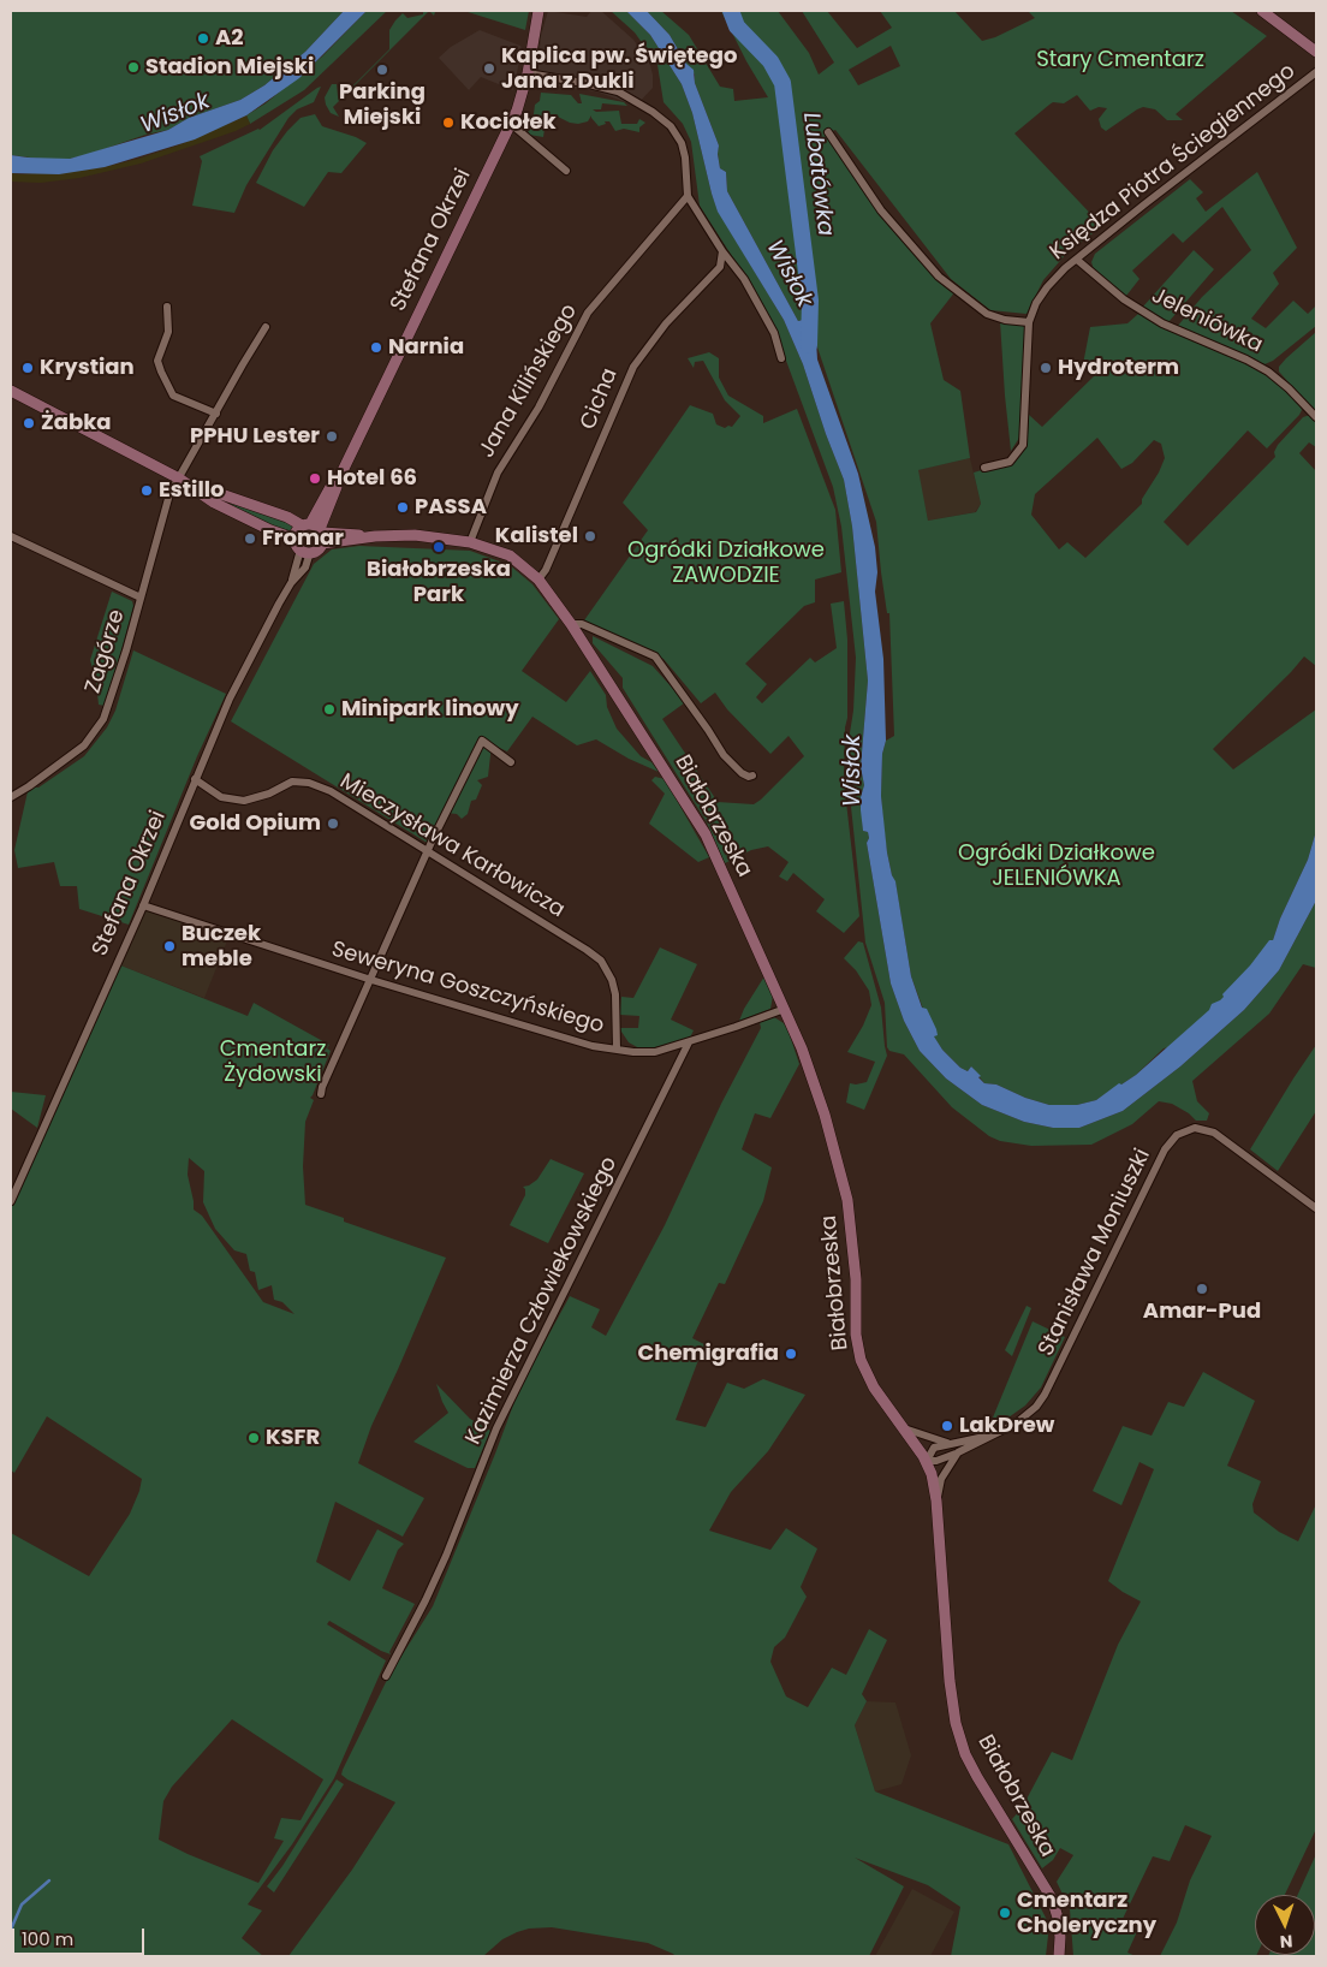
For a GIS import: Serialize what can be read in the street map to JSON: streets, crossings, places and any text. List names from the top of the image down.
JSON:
{
  "streets": {
    "street": [
      "Księdza Piotra Ściegiennego",
      "Stefana Okrzei",
      "Jeleniówka",
      "Jana Kilińskiego",
      "Cicha",
      "Zagórze",
      "Białobrzeska",
      "Mieczysława Karłowicza",
      "Seweryna Goszczyńskiego",
      "Stanisława Moniuszki",
      "Kazimierza Człowiekowskiego"
    ]
  },
  "crossings": [
    ["Księdza Piotra Ściegiennego", "Jeleniówka"],
    ["Stefana Okrzei", "Białobrzeska"],
    ["Stefana Okrzei", "Mieczysława Karłowicza"],
    ["Stefana Okrzei", "Seweryna Goszczyńskiego"],
    ["Jana Kilińskiego", "Białobrzeska"],
    ["Cicha", "Białobrzeska"],
    ["Białobrzeska", "Seweryna Goszczyńskiego"],
    ["Białobrzeska", "Stanisława Moniuszki"],
    ["Mieczysława Karłowicza", "Seweryna Goszczyńskiego"],
    ["Seweryna Goszczyńskiego", "Kazimierza Człowiekowskiego"]
  ],
  "water": ["Wisłok", "Lubatówka"],
  "parks": [
    "Stary Cmentarz",
    "Ogródki Działkowe ZAWODZIE",
    "Ogródki Działkowe JELENIÓWKA",
    "Cmentarz Żydowski"
  ],
  "places": [
    "A2",
    "Stadion Miejski",
    "Kaplica pw. Świętego Jana z Dukli",
    "Parking Miejski",
    "Kociołek",
    "Narnia",
    "Krystian",
    "Hydroterm",
    "Żabka",
    "PPHU Lester",
    "Hotel 66",
    "Estillo",
    "PASSA",
    "Kalistel",
    "Fromar",
    "Białobrzeska Park",
    "Minipark linowy",
    "Gold Opium",
    "Buczek meble",
    "Amar-Pud",
    "Chemigrafia",
    "LakDrew",
    "KSFR",
    "Cmentarz Choleryczny"
  ],
  "scale_bar": "100 m",
  "north": "bottom"
}
